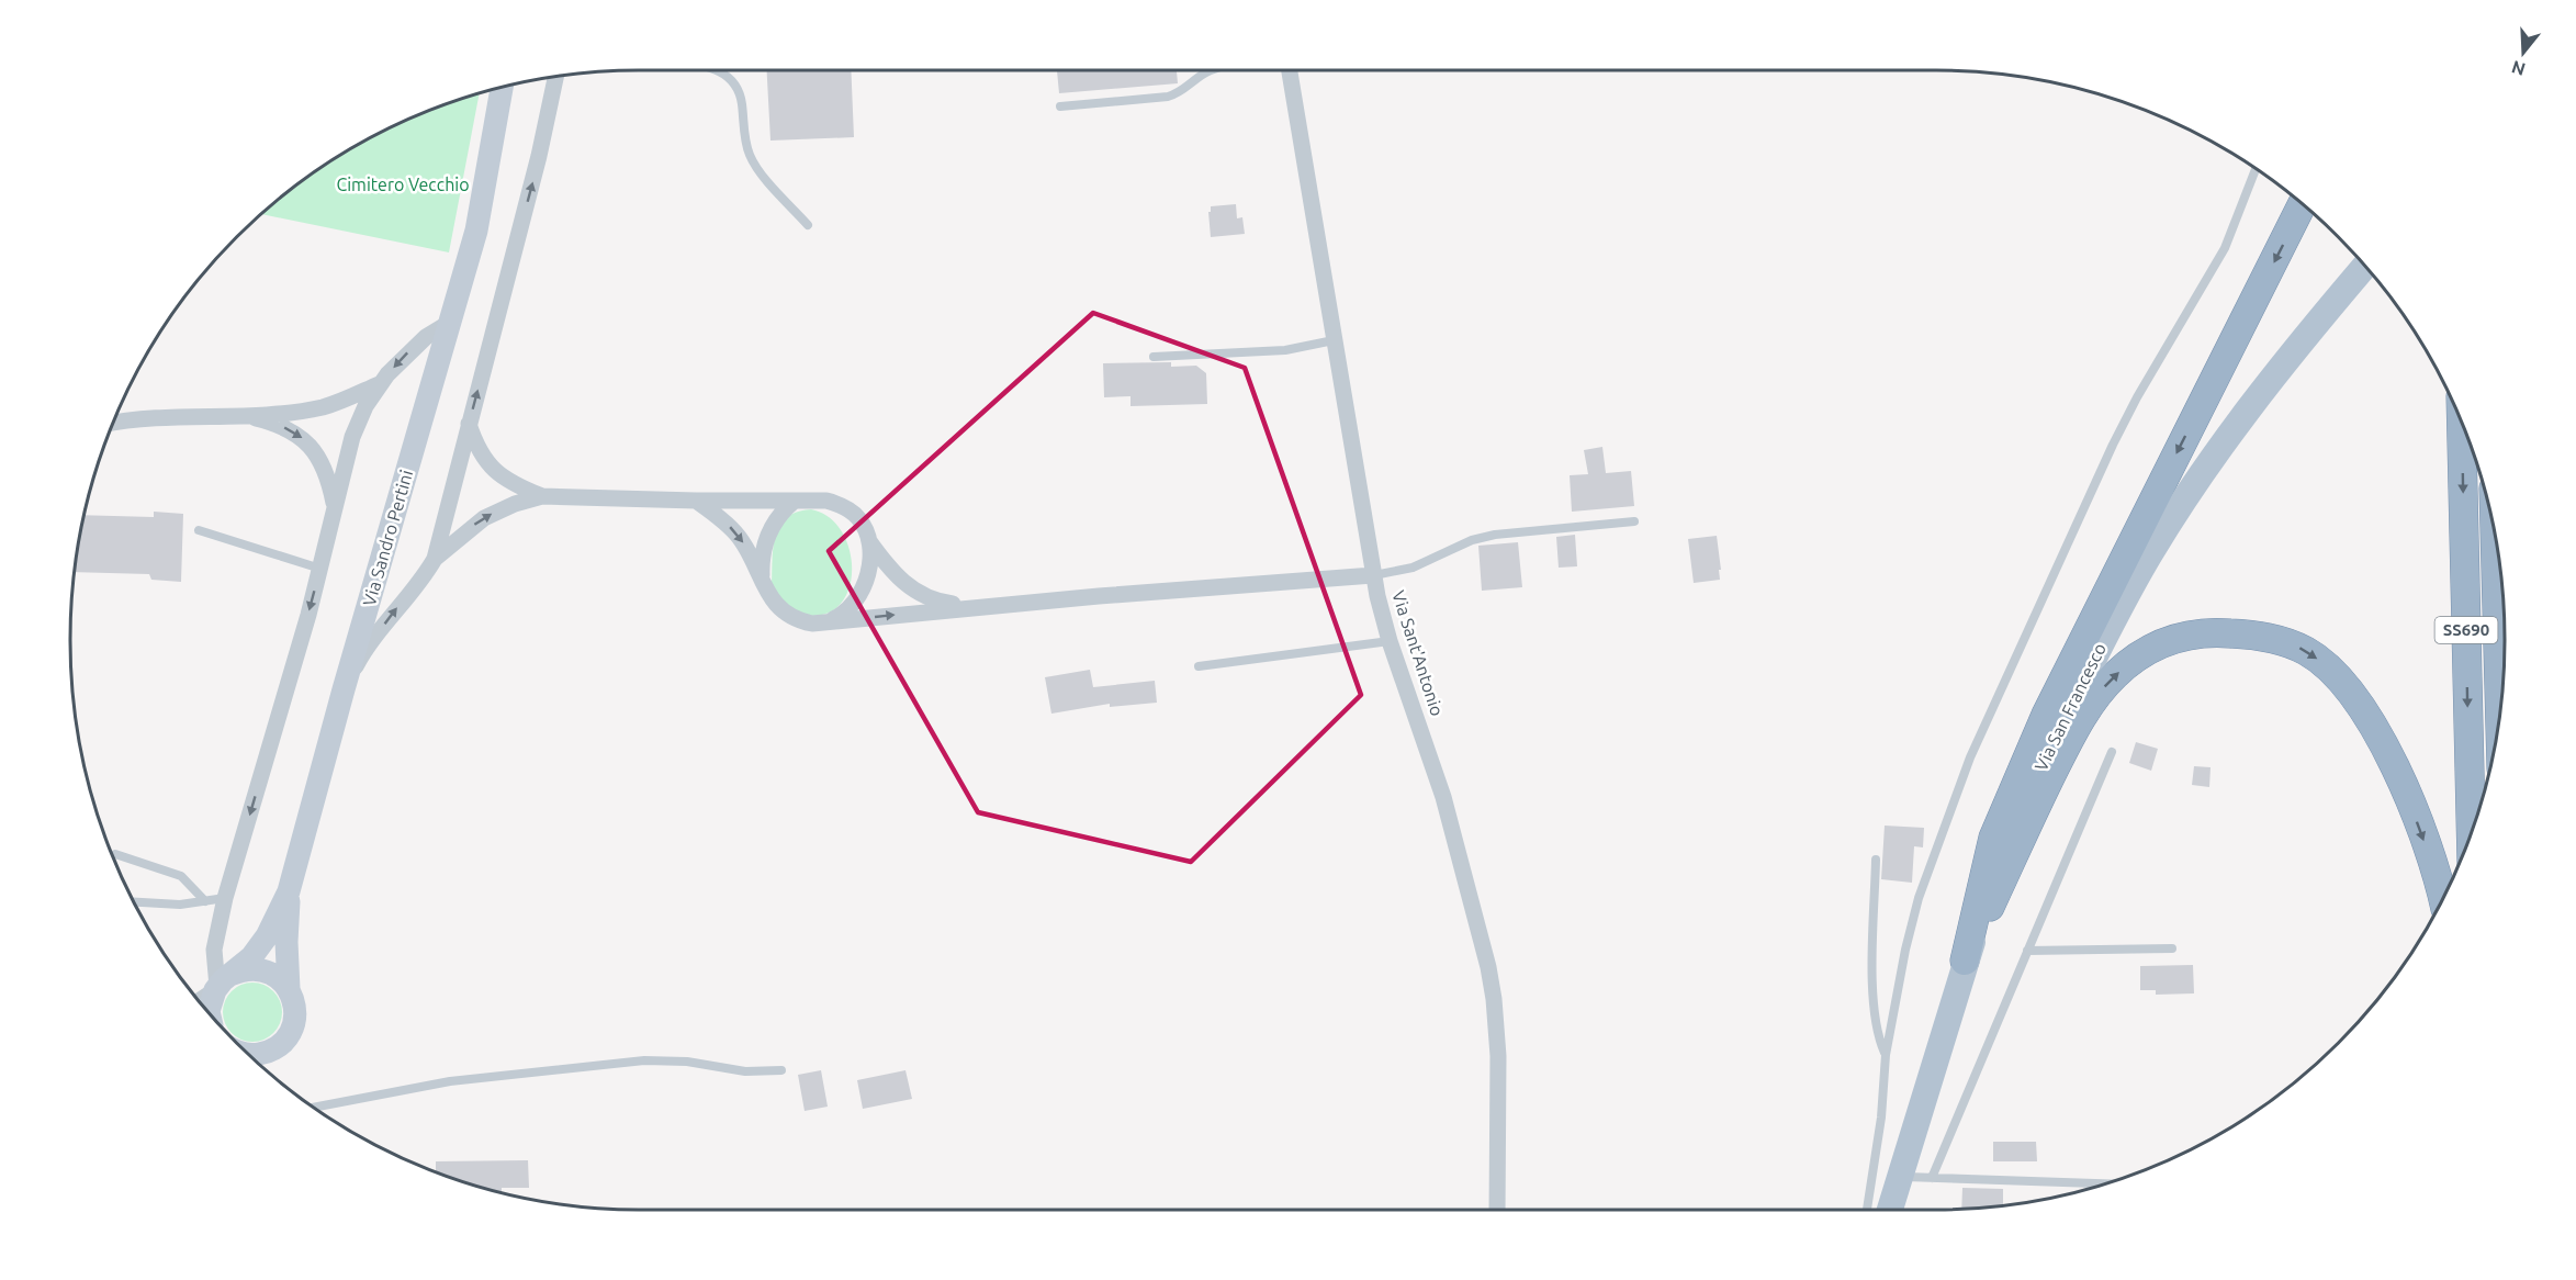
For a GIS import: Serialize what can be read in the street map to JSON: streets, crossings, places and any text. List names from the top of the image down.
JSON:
{
  "streets": {
    "highway": ["SS690"],
    "main road": ["Via Sandro Pertini", "Via San Francesco"],
    "street": ["Via Sant'Antonio"]
  },
  "parks": ["Cimitero Vecchio"],
  "north": "bottom"
}
